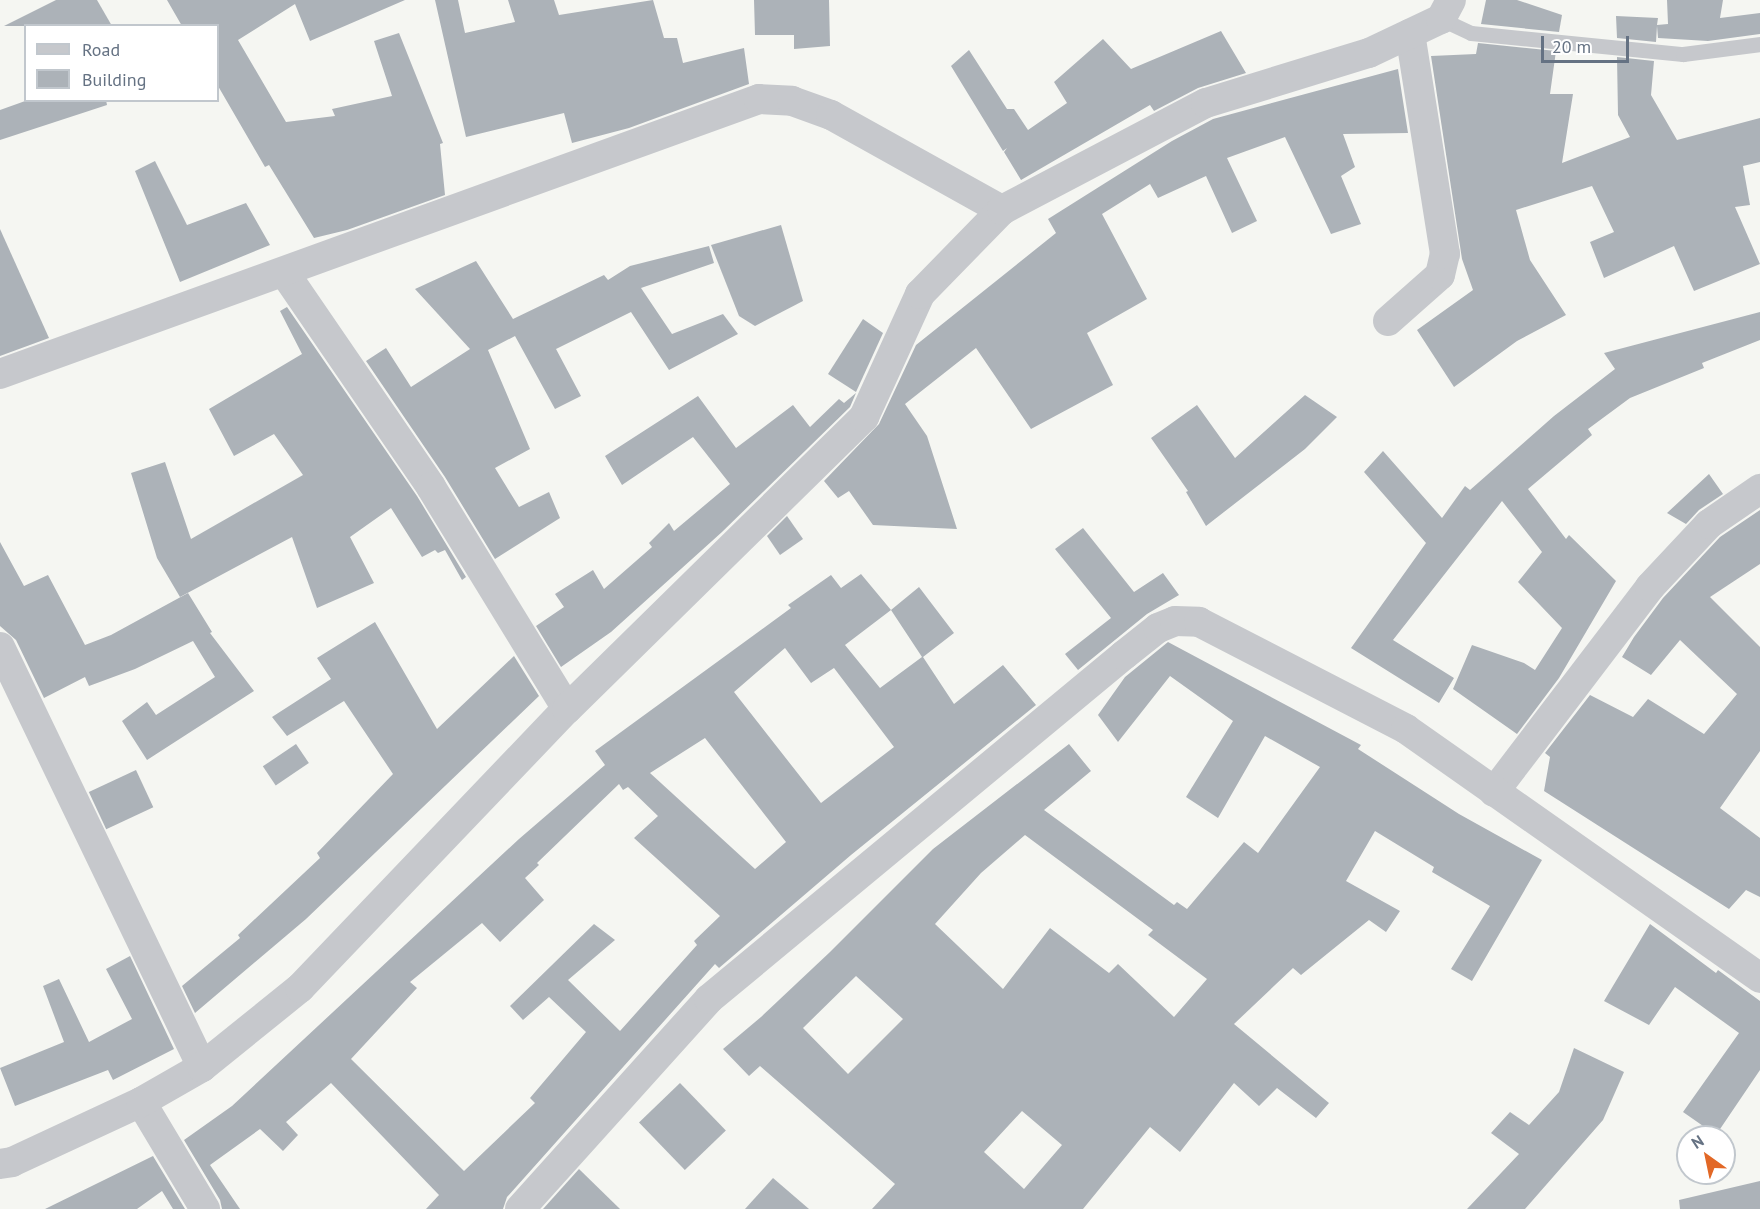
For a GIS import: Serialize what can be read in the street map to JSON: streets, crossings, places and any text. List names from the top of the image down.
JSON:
{
  "legend": ["Road", "Building"],
  "scale_bar": "20 m",
  "north": "top left"
}
